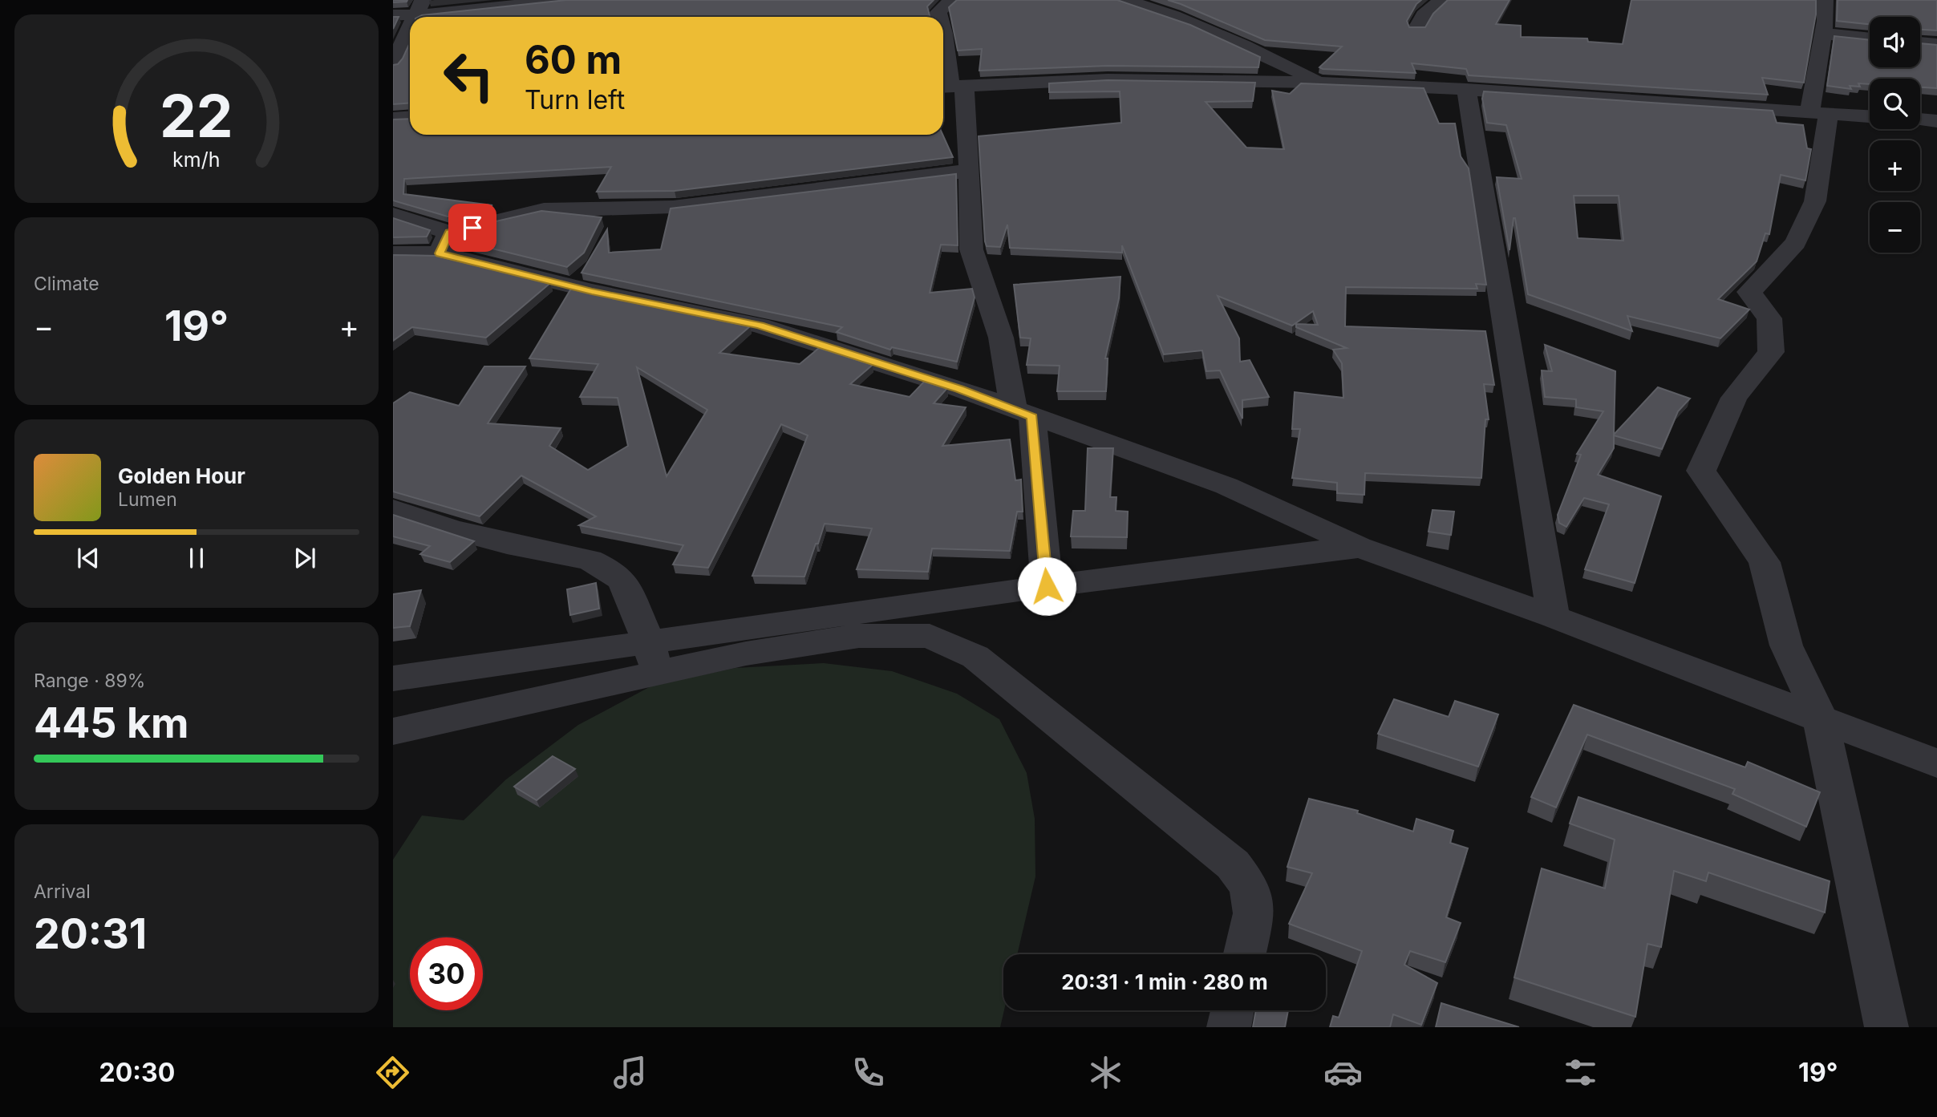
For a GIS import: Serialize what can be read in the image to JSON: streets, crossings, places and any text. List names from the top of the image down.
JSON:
{
  "page": {
    "map_buttons": ["+", "−"],
    "turn": ["60 m", "Turn left"],
    "tile": [
      "Climate",
      ["Range · 89%", "445 km"],
      ["Arrival", "20:31"]
    ],
    "heat": ["−", "19°", "+"],
    "song": ["Golden Hour", "Lumen"],
    "limit": "30",
    "trip": "20:31 · 1 min · 280 m",
    "tabs": ["20:30", "19°"],
    "gauge": ["22", "km/h"]
  }
}
